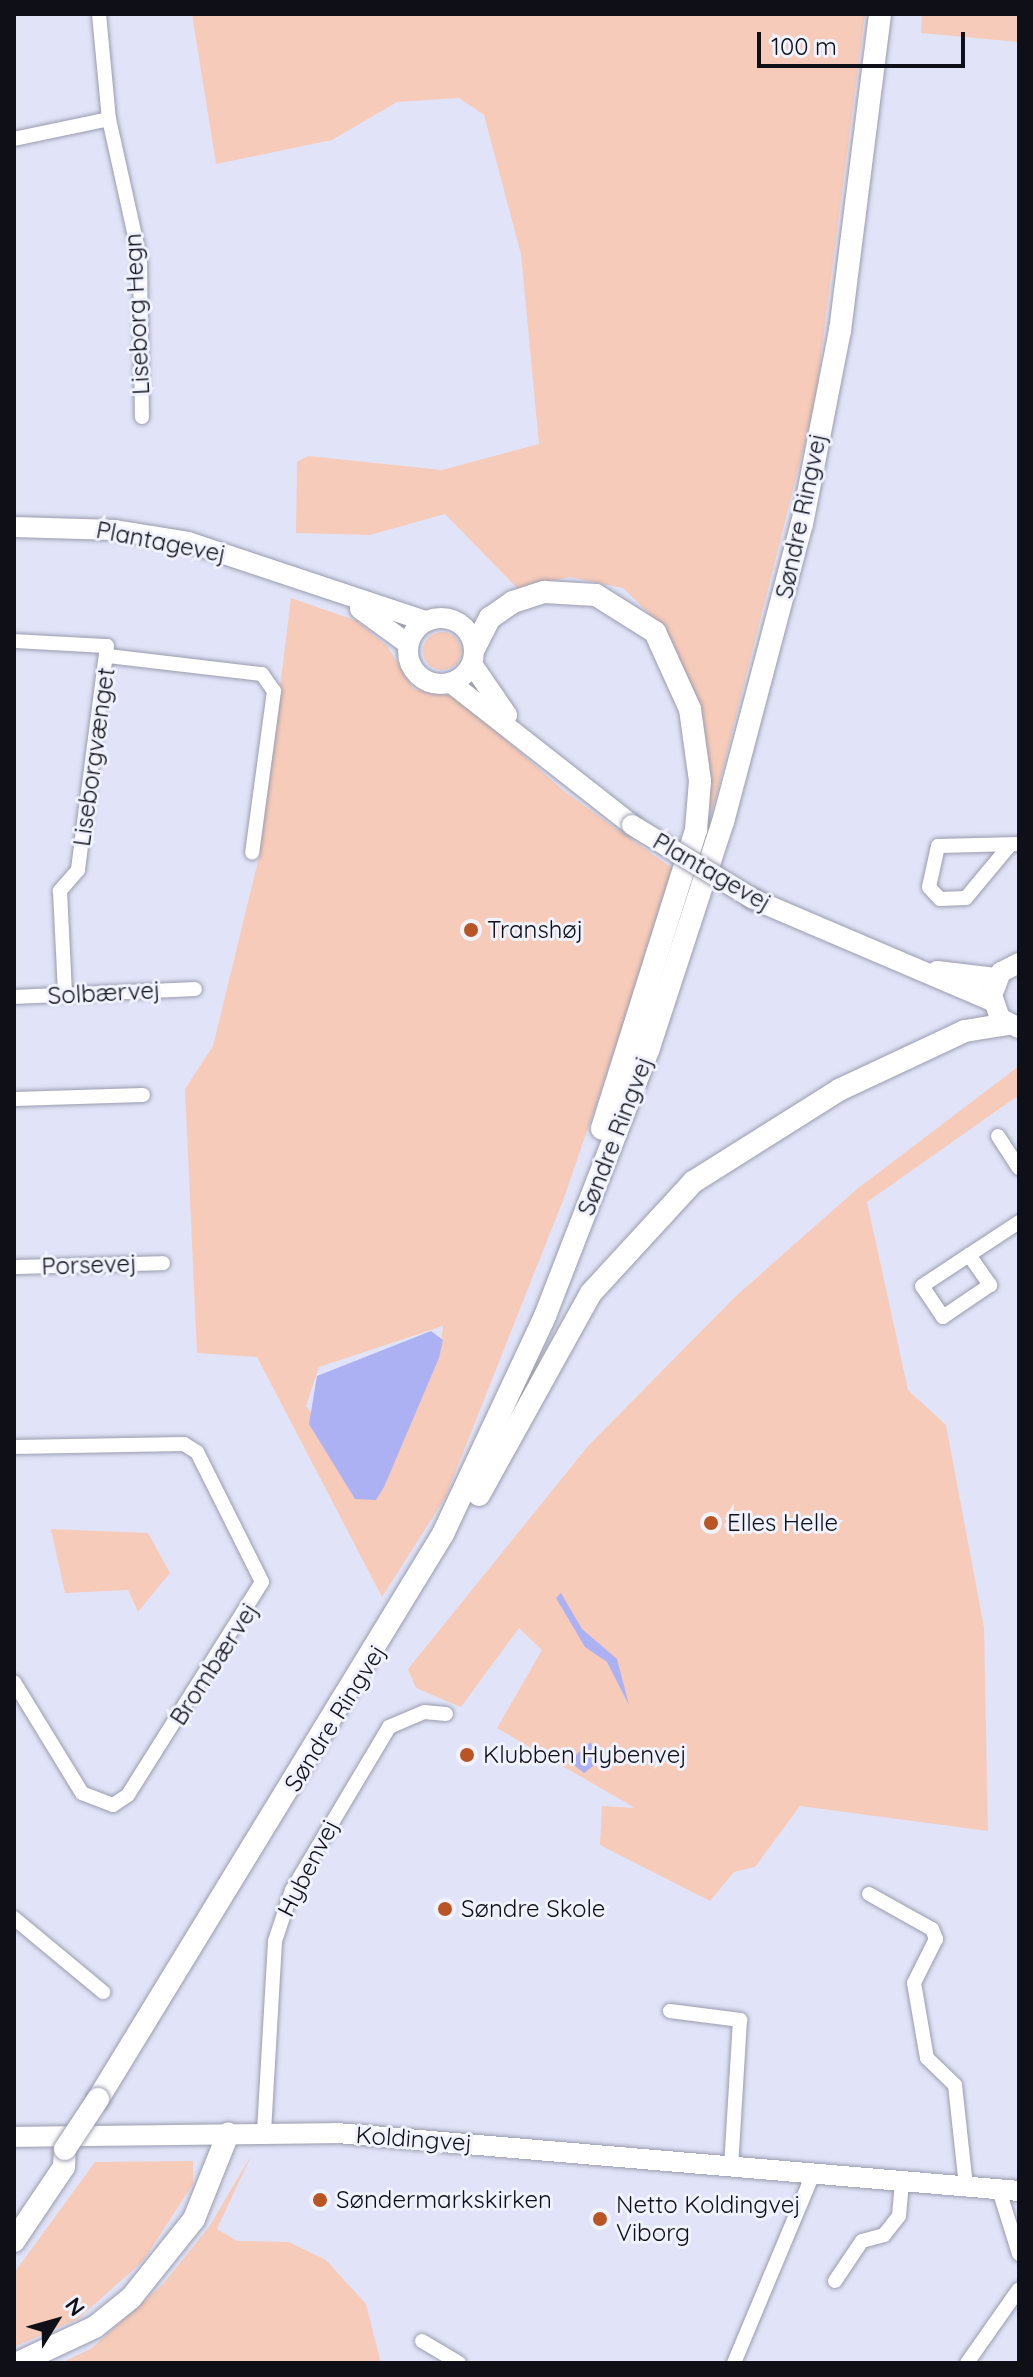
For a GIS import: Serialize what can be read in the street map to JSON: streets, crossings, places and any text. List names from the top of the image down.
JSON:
{
  "streets": {
    "main road": ["Søndre Ringvej"],
    "street": [
      "Liseborg Hegn",
      "Plantagevej",
      "Liseborgvænget",
      "Solbærvej",
      "Porsevej",
      "Brombærvej",
      "Hybenvej",
      "Koldingvej"
    ]
  },
  "crossings": [
    ["Liseborgvænget", "Solbærvej"],
    ["Hybenvej", "Koldingvej"]
  ],
  "places": [
    "Transhøj",
    "Elles Helle",
    "Klubben Hybenvej",
    "Søndre Skole",
    "Søndermarkskirken",
    "Netto Koldingvej Viborg"
  ],
  "scale_bar": "100 m",
  "north": "top right"
}
